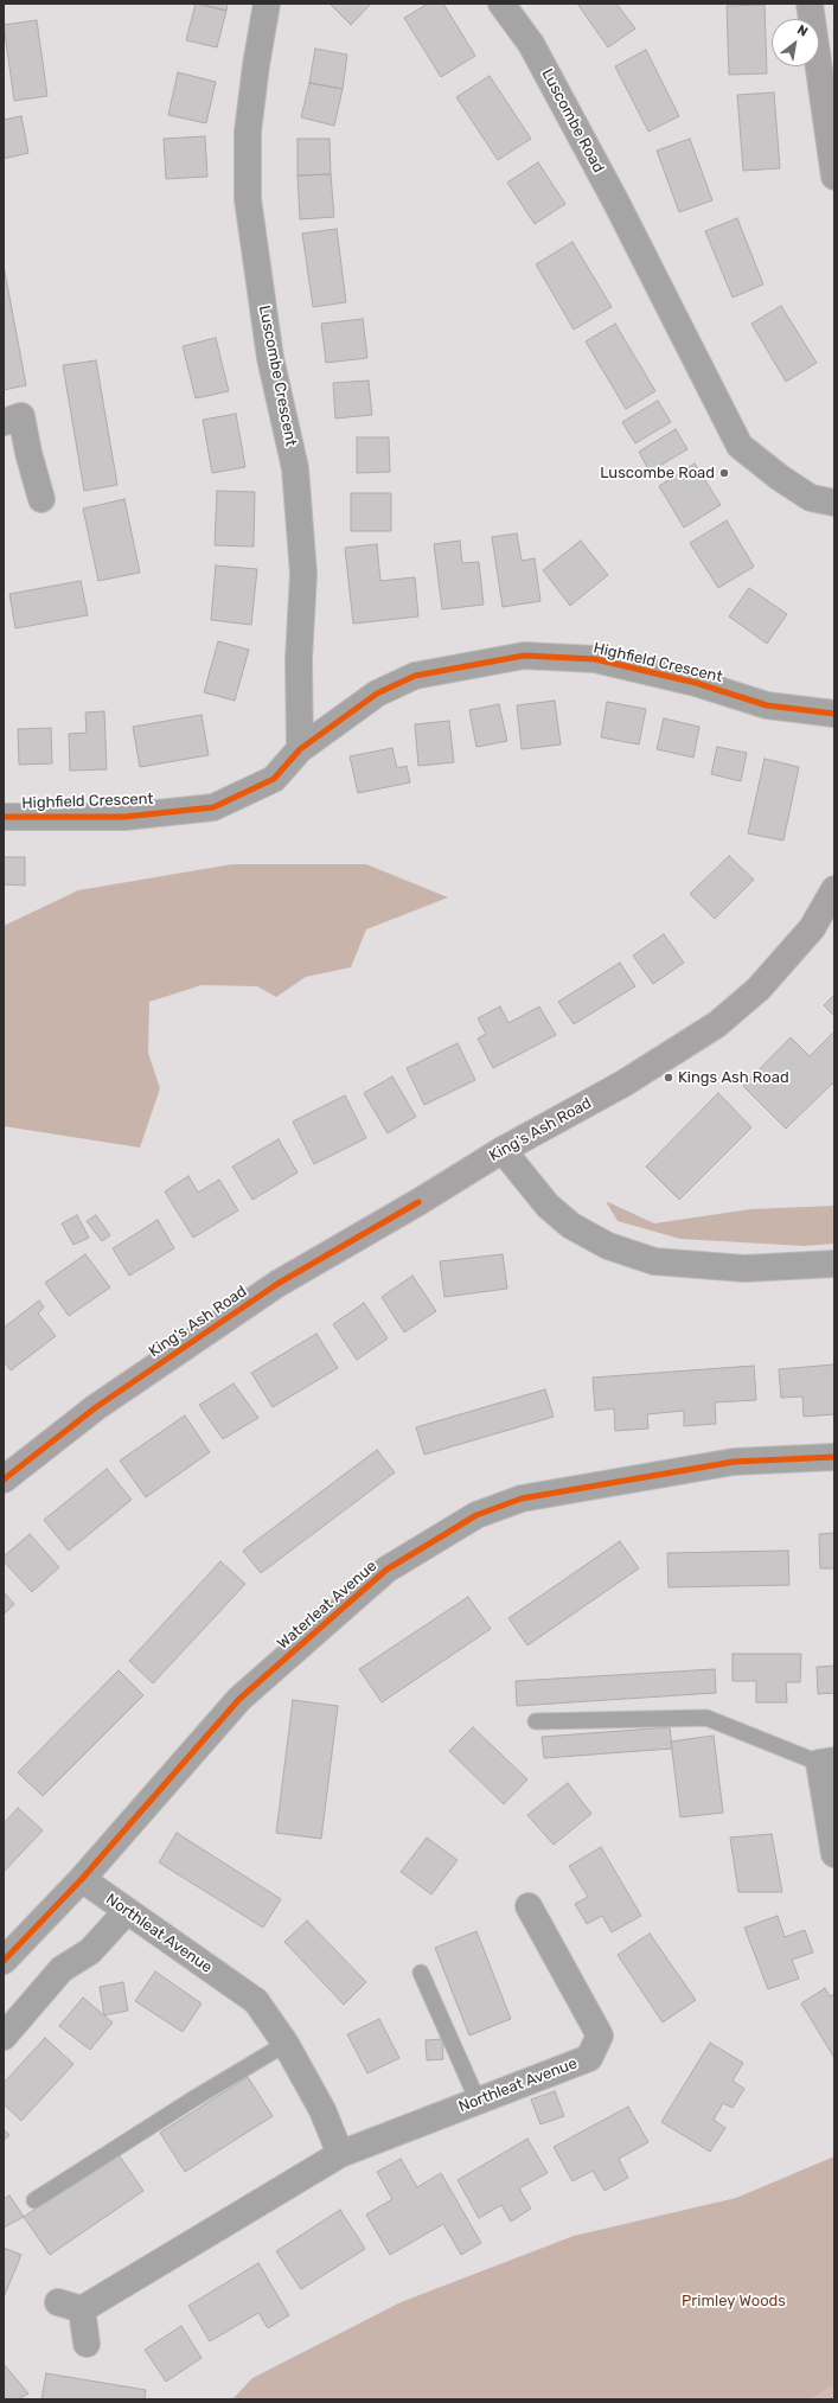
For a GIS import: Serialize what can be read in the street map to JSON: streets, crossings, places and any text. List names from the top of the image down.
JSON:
{
  "streets": {
    "highway": ["King's Ash Road"],
    "street": [
      "Luscombe Road",
      "Luscombe Crescent",
      "Highfield Crescent",
      "Waterleat Avenue",
      "Northleat Avenue"
    ]
  },
  "crossings": [
    ["Luscombe Crescent", "Highfield Crescent"],
    ["Waterleat Avenue", "Northleat Avenue"]
  ],
  "parks": ["Primley Woods"],
  "places": ["Luscombe Road", "Kings Ash Road"],
  "north": "top right"
}
